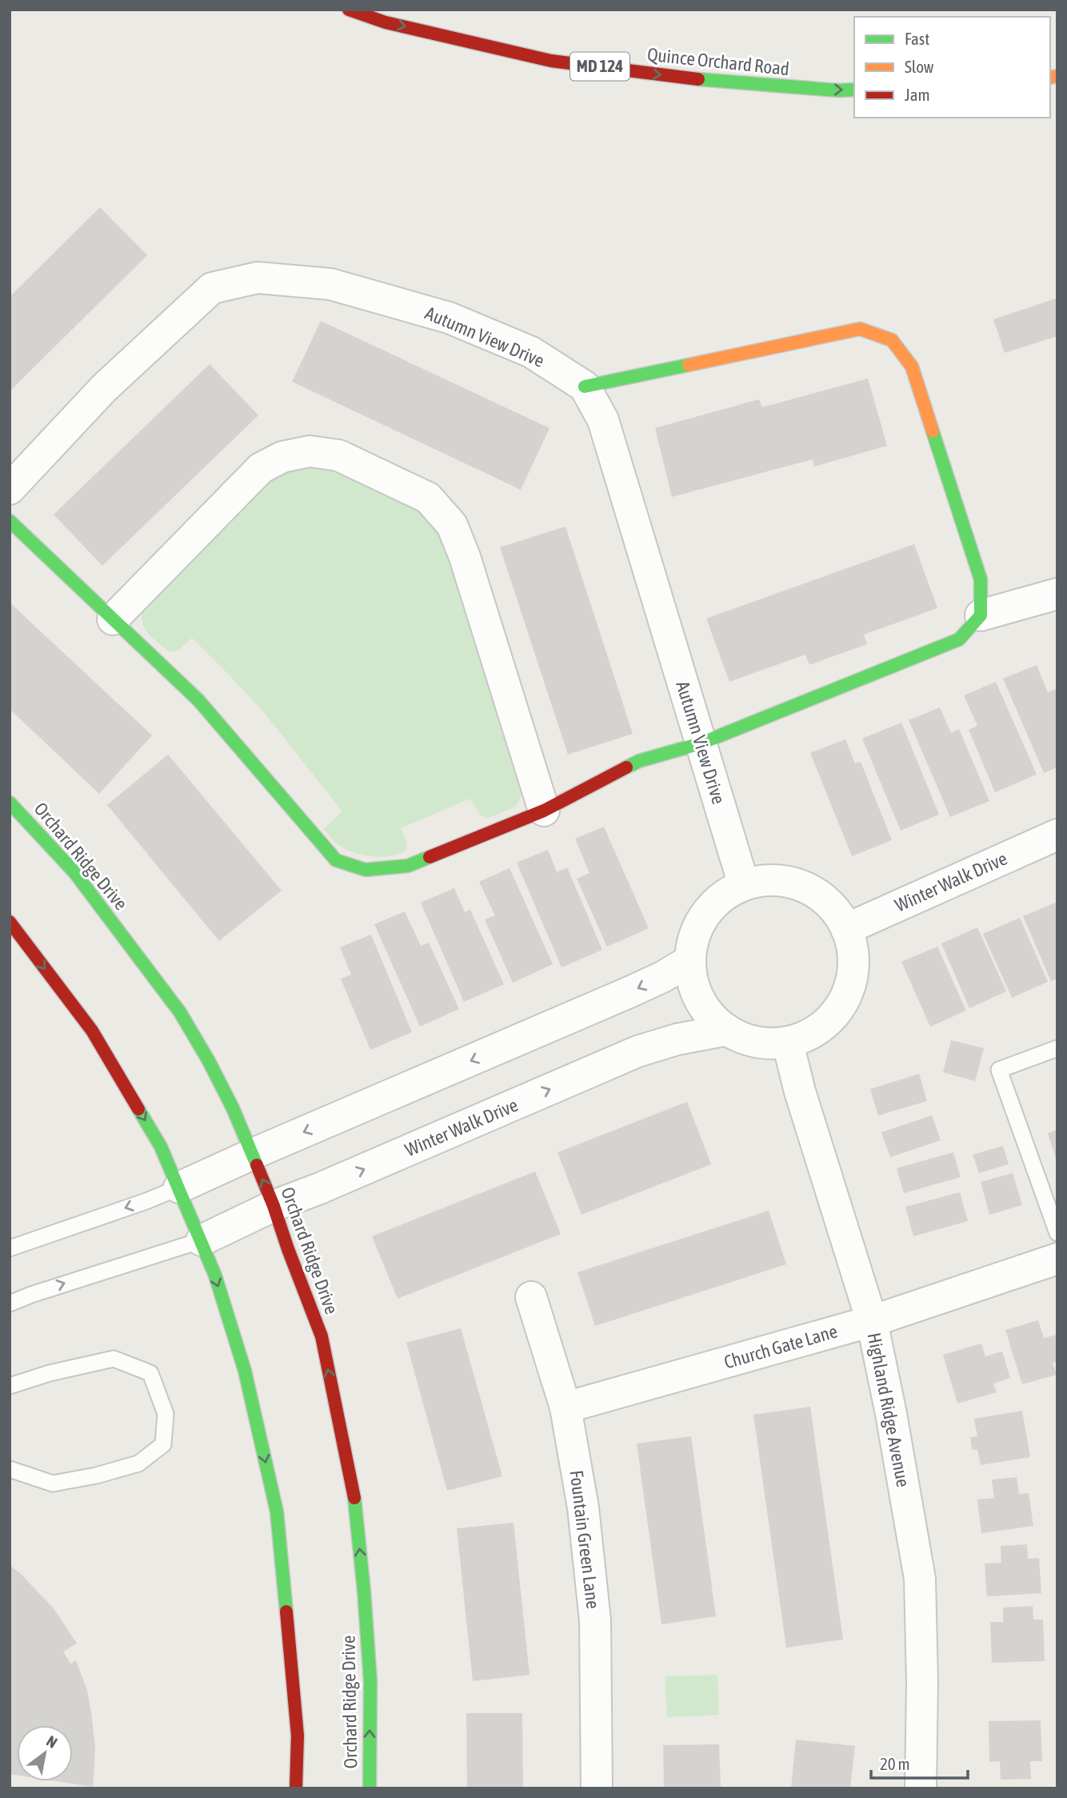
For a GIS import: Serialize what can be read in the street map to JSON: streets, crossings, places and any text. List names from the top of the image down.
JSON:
{
  "streets": {
    "street": [
      "Quince Orchard Road",
      "MD 124",
      "Autumn View Drive",
      "Orchard Ridge Drive",
      "Winter Walk Drive",
      "Church Gate Lane",
      "Highland Ridge Avenue",
      "Fountain Green Lane"
    ]
  },
  "crossings": [
    ["Autumn View Drive", "Winter Walk Drive"],
    ["Autumn View Drive", "Highland Ridge Avenue"],
    ["Orchard Ridge Drive", "Winter Walk Drive"],
    ["Winter Walk Drive", "Highland Ridge Avenue"],
    ["Church Gate Lane", "Highland Ridge Avenue"],
    ["Church Gate Lane", "Fountain Green Lane"]
  ],
  "one_way": ["Quince Orchard Road"],
  "legend": ["Fast", "Slow", "Jam"],
  "scale_bar": "20 m",
  "north": "top right"
}
